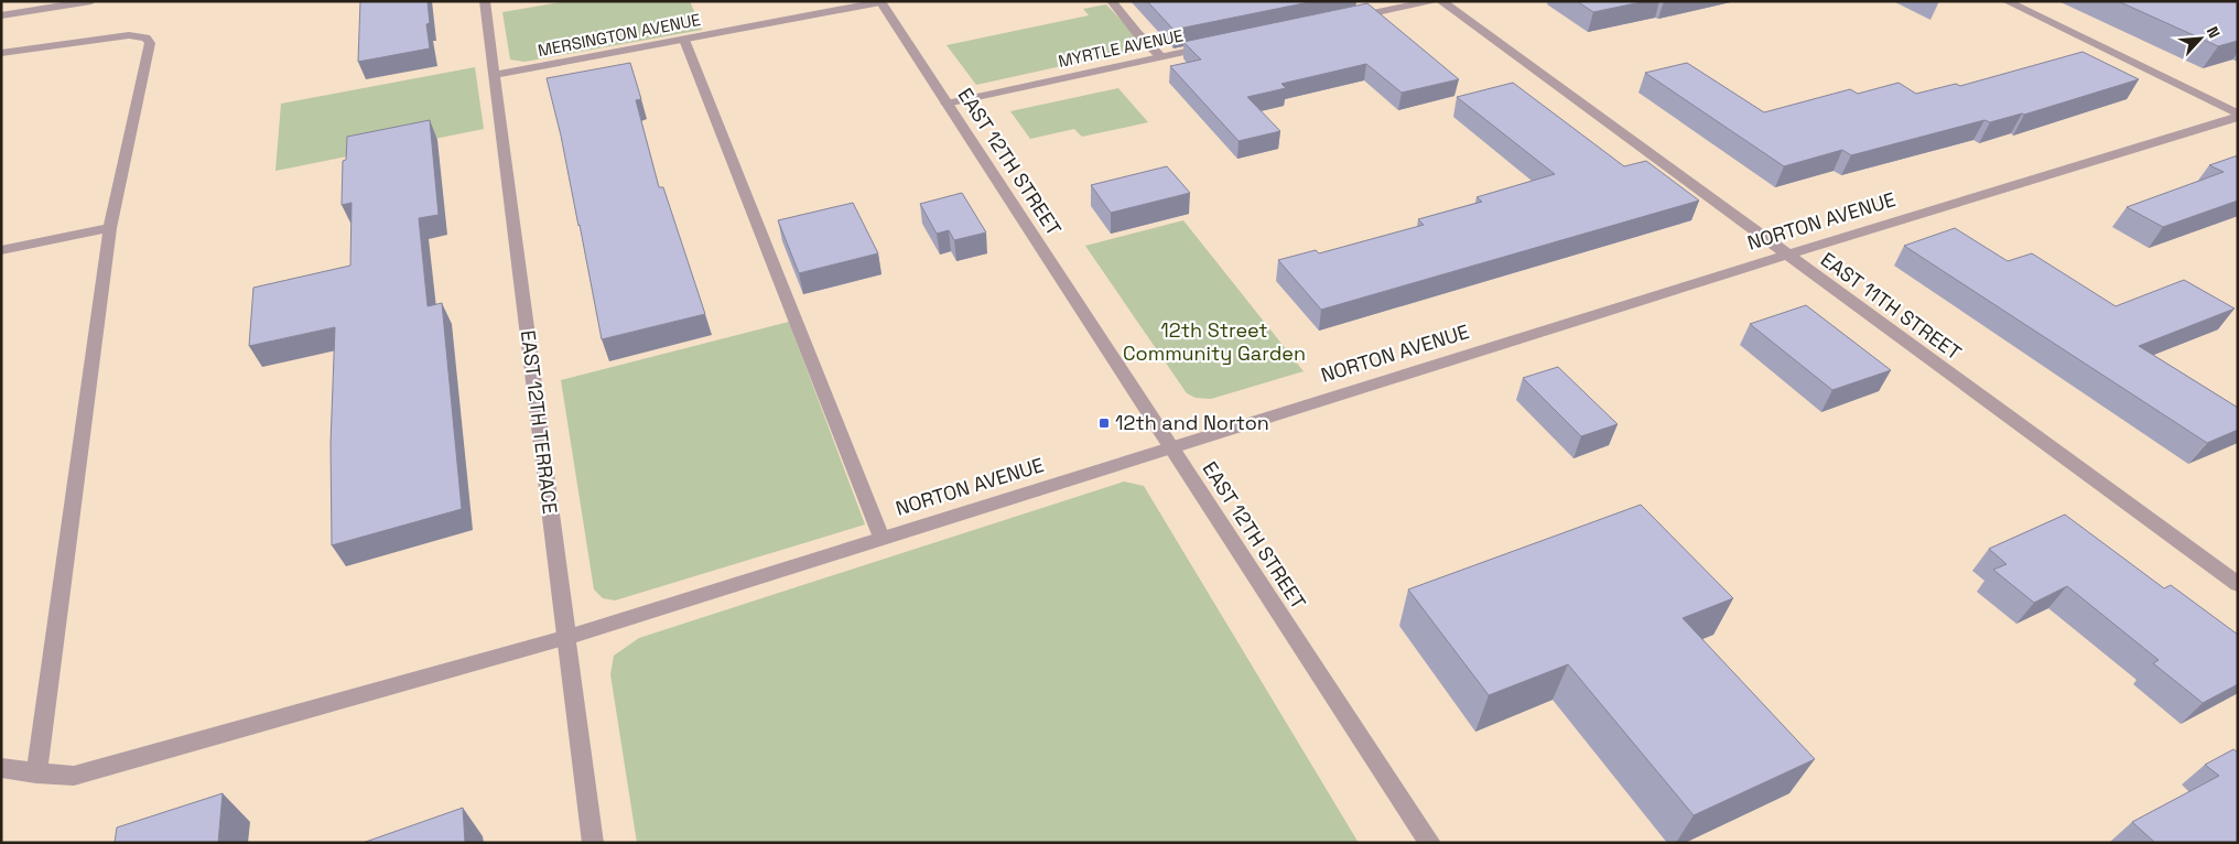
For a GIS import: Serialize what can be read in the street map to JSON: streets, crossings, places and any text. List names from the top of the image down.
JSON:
{
  "streets": {
    "street": [
      "MERSINGTON AVENUE",
      "MYRTLE AVENUE",
      "EAST 12TH STREET",
      "NORTON AVENUE",
      "EAST 11TH STREET",
      "EAST 12TH TERRACE"
    ]
  },
  "crossings": [
    ["MERSINGTON AVENUE", "EAST 12TH STREET"],
    ["MERSINGTON AVENUE", "EAST 12TH TERRACE"],
    ["MYRTLE AVENUE", "EAST 12TH STREET"],
    ["EAST 12TH STREET", "NORTON AVENUE"],
    ["NORTON AVENUE", "EAST 11TH STREET"],
    ["NORTON AVENUE", "EAST 12TH TERRACE"]
  ],
  "parks": ["12th Street Community Garden"],
  "places": {
    "transit": ["12th and Norton"]
  },
  "north": "top right"
}
